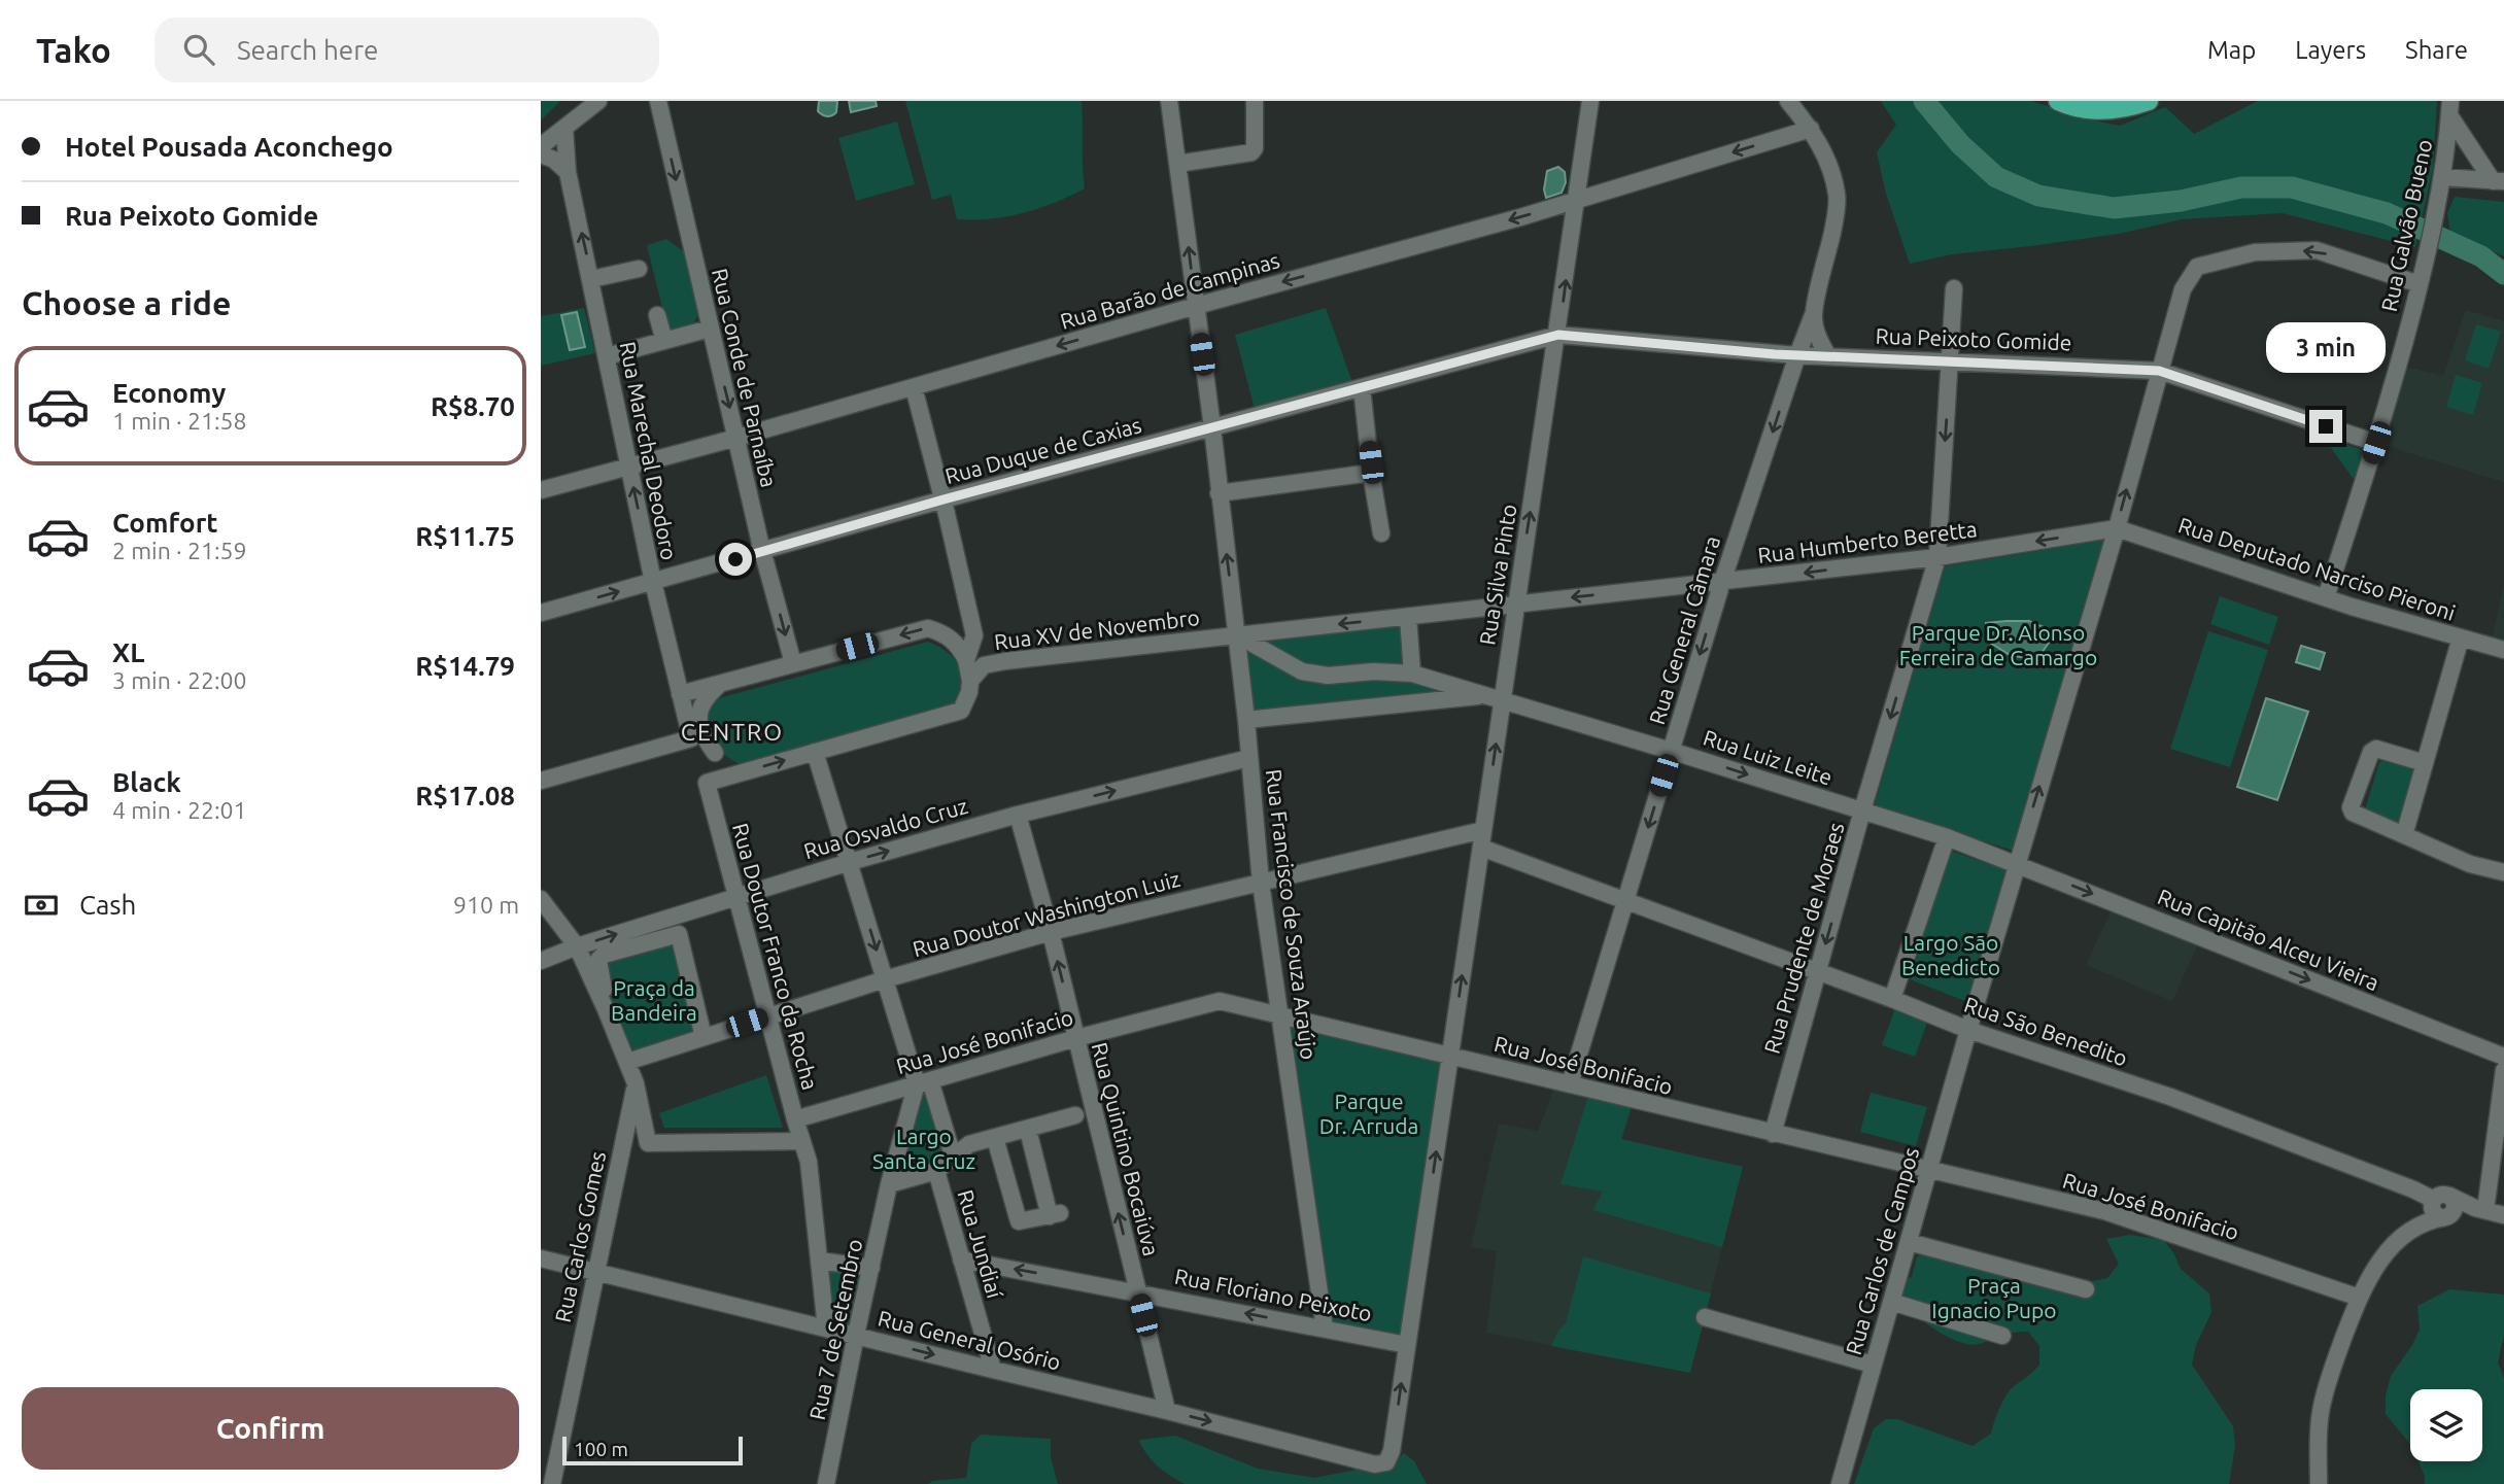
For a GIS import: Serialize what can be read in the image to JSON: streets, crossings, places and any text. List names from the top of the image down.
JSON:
{
  "streets": {
    "street": [
      "Rua Galvão Bueno",
      "Rua Barão de Campinas",
      "Rua Peixoto Gomide",
      "Rua Conde de Parnaíba",
      "Rua Marechal Deodoro",
      "Rua Duque de Caxias",
      "Rua Humberto Beretta",
      "Rua Deputado Narciso Pieroni",
      "Rua Silva Pinto",
      "Rua XV de Novembro",
      "Rua General Câmara",
      "Rua Luiz Leite",
      "Rua Osvaldo Cruz",
      "Rua Doutor Washington Luiz",
      "Rua Francisco de Souza Araújo",
      "Rua Prudente de Moraes",
      "Rua Capitão Alceu Vieira",
      "Rua Doutor Franco da Rocha",
      "Rua São Benedito",
      "Rua José Bonifacio",
      "Rua Quintino Bocaiúva",
      "Rua Carlos Gomes",
      "Rua Jundiaí",
      "Rua Carlos de Campos",
      "Rua Floriano Peixoto",
      "Rua 7 de Setembro",
      "Rua General Osório"
    ]
  },
  "crossings": [
    ["Rua Galvão Bueno", "Rua Peixoto Gomide"],
    ["Rua Galvão Bueno", "Rua Deputado Narciso Pieroni"],
    ["Rua Barão de Campinas", "Rua Conde de Parnaíba"],
    ["Rua Barão de Campinas", "Rua Marechal Deodoro"],
    ["Rua Barão de Campinas", "Rua Silva Pinto"],
    ["Rua Barão de Campinas", "Rua General Câmara"],
    ["Rua Barão de Campinas", "Rua Francisco de Souza Araújo"],
    ["Rua Peixoto Gomide", "Rua Duque de Caxias"],
    ["Rua Peixoto Gomide", "Rua Silva Pinto"],
    ["Rua Peixoto Gomide", "Rua General Câmara"],
    ["Rua Peixoto Gomide", "Rua Prudente de Moraes"],
    ["Rua Conde de Parnaíba", "Rua Duque de Caxias"],
    ["Rua Marechal Deodoro", "Rua Duque de Caxias"],
    ["Rua Duque de Caxias", "Rua Silva Pinto"],
    ["Rua Duque de Caxias", "Rua Francisco de Souza Araújo"],
    ["Rua Humberto Beretta", "Rua Deputado Narciso Pieroni"],
    ["Rua Humberto Beretta", "Rua Silva Pinto"],
    ["Rua Humberto Beretta", "Rua XV de Novembro"],
    ["Rua Humberto Beretta", "Rua General Câmara"],
    ["Rua Humberto Beretta", "Rua Luiz Leite"],
    ["Rua Humberto Beretta", "Rua Francisco de Souza Araújo"],
    ["Rua Humberto Beretta", "Rua Prudente de Moraes"],
    ["Rua Silva Pinto", "Rua Luiz Leite"],
    ["Rua Silva Pinto", "Rua Doutor Washington Luiz"],
    ["Rua Silva Pinto", "Rua São Benedito"],
    ["Rua Silva Pinto", "Rua José Bonifacio"],
    ["Rua Silva Pinto", "Rua Floriano Peixoto"],
    ["Rua Silva Pinto", "Rua General Osório"],
    ["Rua XV de Novembro", "Rua Luiz Leite"],
    ["Rua XV de Novembro", "Rua Francisco de Souza Araújo"],
    ["Rua General Câmara", "Rua Luiz Leite"],
    ["Rua General Câmara", "Rua São Benedito"],
    ["Rua General Câmara", "Rua José Bonifacio"],
    ["Rua Luiz Leite", "Rua Francisco de Souza Araújo"],
    ["Rua Luiz Leite", "Rua Prudente de Moraes"],
    ["Rua Luiz Leite", "Rua Capitão Alceu Vieira"],
    ["Rua Luiz Leite", "Rua Carlos de Campos"],
    ["Rua Osvaldo Cruz", "Rua Francisco de Souza Araújo"],
    ["Rua Osvaldo Cruz", "Rua Doutor Franco da Rocha"],
    ["Rua Osvaldo Cruz", "Rua Quintino Bocaiúva"],
    ["Rua Doutor Washington Luiz", "Rua Francisco de Souza Araújo"],
    ["Rua Doutor Washington Luiz", "Rua Doutor Franco da Rocha"],
    ["Rua Doutor Washington Luiz", "Rua Quintino Bocaiúva"],
    ["Rua Francisco de Souza Araújo", "Rua José Bonifacio"],
    ["Rua Francisco de Souza Araújo", "Rua Floriano Peixoto"],
    ["Rua Prudente de Moraes", "Rua São Benedito"],
    ["Rua Prudente de Moraes", "Rua José Bonifacio"],
    ["Rua Capitão Alceu Vieira", "Rua Carlos de Campos"],
    ["Rua Doutor Franco da Rocha", "Rua José Bonifacio"],
    ["Rua Doutor Franco da Rocha", "Rua General Osório"],
    ["Rua São Benedito", "Rua Carlos de Campos"],
    ["Rua José Bonifacio", "Rua Quintino Bocaiúva"],
    ["Rua José Bonifacio", "Rua Carlos de Campos"],
    ["Rua Quintino Bocaiúva", "Rua Floriano Peixoto"],
    ["Rua Quintino Bocaiúva", "Rua General Osório"],
    ["Rua Carlos Gomes", "Rua General Osório"],
    ["Rua Jundiaí", "Rua Floriano Peixoto"],
    ["Rua Jundiaí", "Rua General Osório"],
    ["Rua 7 de Setembro", "Rua General Osório"]
  ],
  "one_way": [
    "Rua Barão de Campinas",
    "Rua Conde de Parnaíba",
    "Rua Marechal Deodoro",
    "Rua Silva Pinto",
    "Rua General Câmara",
    "Rua Prudente de Moraes",
    "Rua Capitão Alceu Vieira",
    "Rua Quintino Bocaiúva",
    "Rua Floriano Peixoto",
    "Rua General Osório"
  ],
  "districts": ["CENTRO"],
  "parks": [
    "Parque Dr. Alonso Ferreira de Camargo",
    "Largo São Benedicto",
    "Praça da Bandeira",
    "Parque Dr. Arruda",
    "Largo Santa Cruz",
    "Praça Ignacio Pupo"
  ],
  "scale_bar": "100 m",
  "page": {
    "header": "Tako",
    "search": "Search here",
    "nav": ["Map", "Layers", "Share"],
    "banner": ["Hotel Pousada Aconchego", "Rua Peixoto Gomide"],
    "heading": "Choose a ride",
    "bubble": "3 min",
    "list": [
      {
        "name": "Economy",
        "note": "1 min · 21:58",
        "value": "R$8.70"
      },
      {
        "name": "Comfort",
        "note": "2 min · 21:59",
        "value": "R$11.75"
      },
      {
        "name": "XL",
        "note": "3 min · 22:00",
        "value": "R$14.79"
      },
      {
        "name": "Black",
        "note": "4 min · 22:01",
        "value": "R$17.08"
      }
    ],
    "pay": ["Cash", "910 m"],
    "buttons": "Confirm",
    "scale": "100 m"
  }
}
